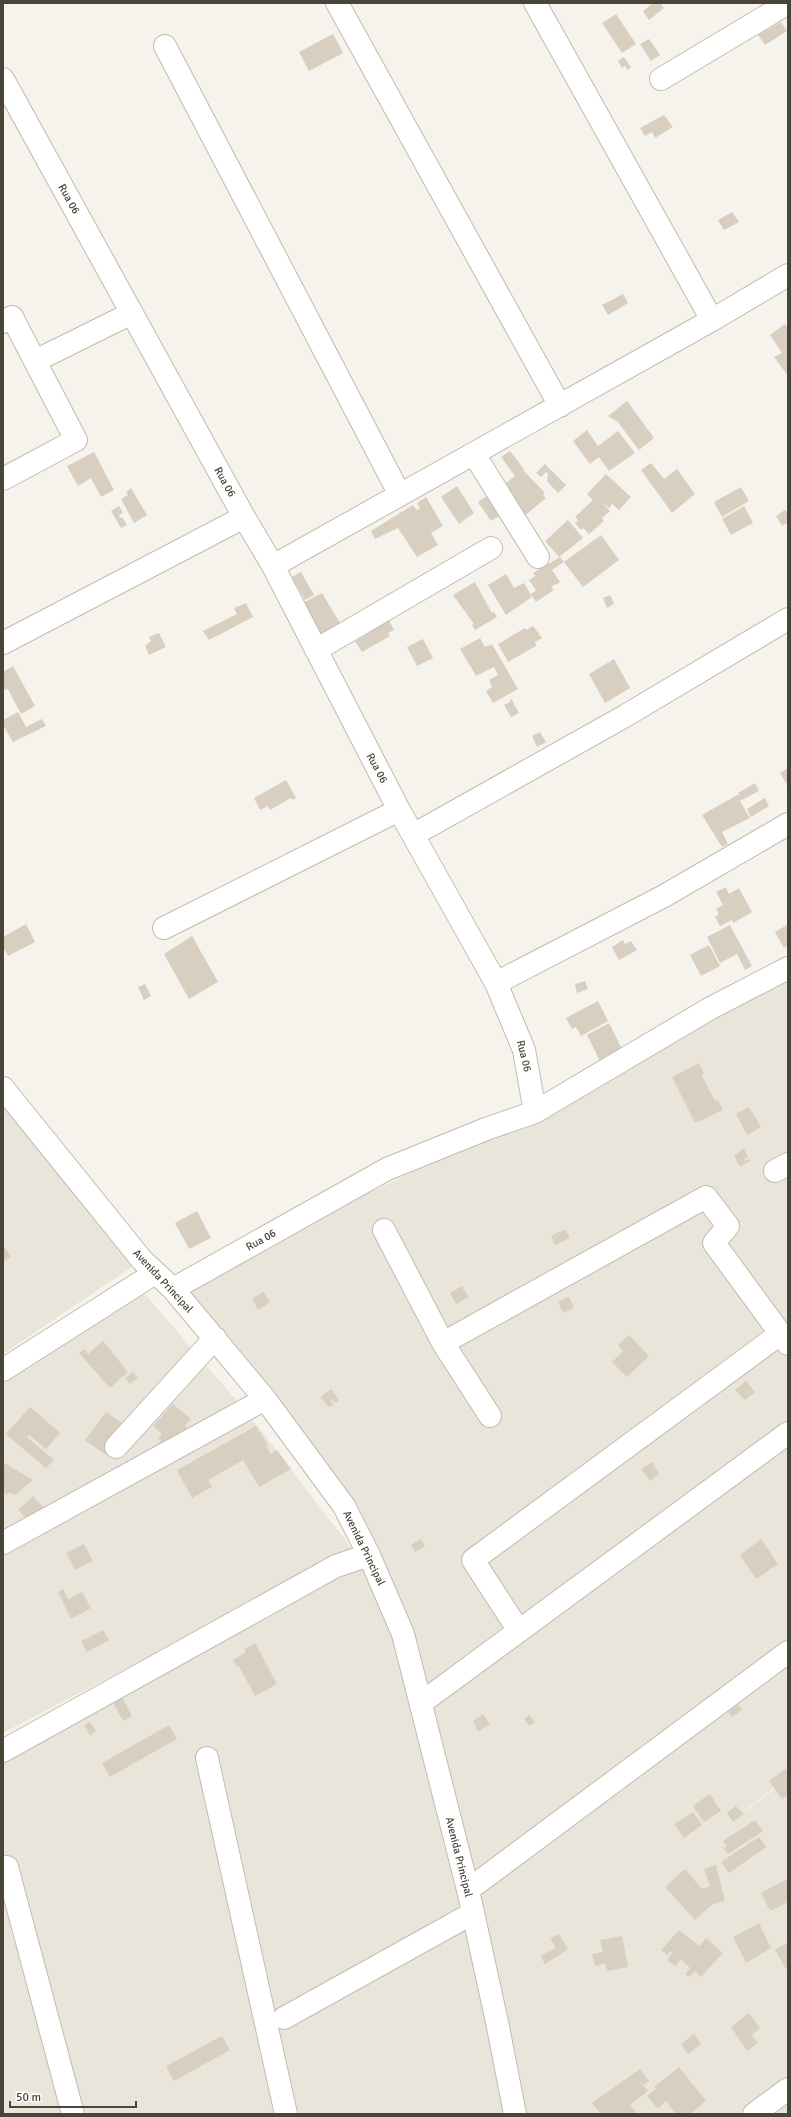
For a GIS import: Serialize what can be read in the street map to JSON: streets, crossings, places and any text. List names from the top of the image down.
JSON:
{
  "streets": {
    "street": ["Rua 06", "Avenida Principal"]
  },
  "crossings": [
    ["Rua 06", "Avenida Principal"]
  ],
  "scale_bar": "50 m"
}
